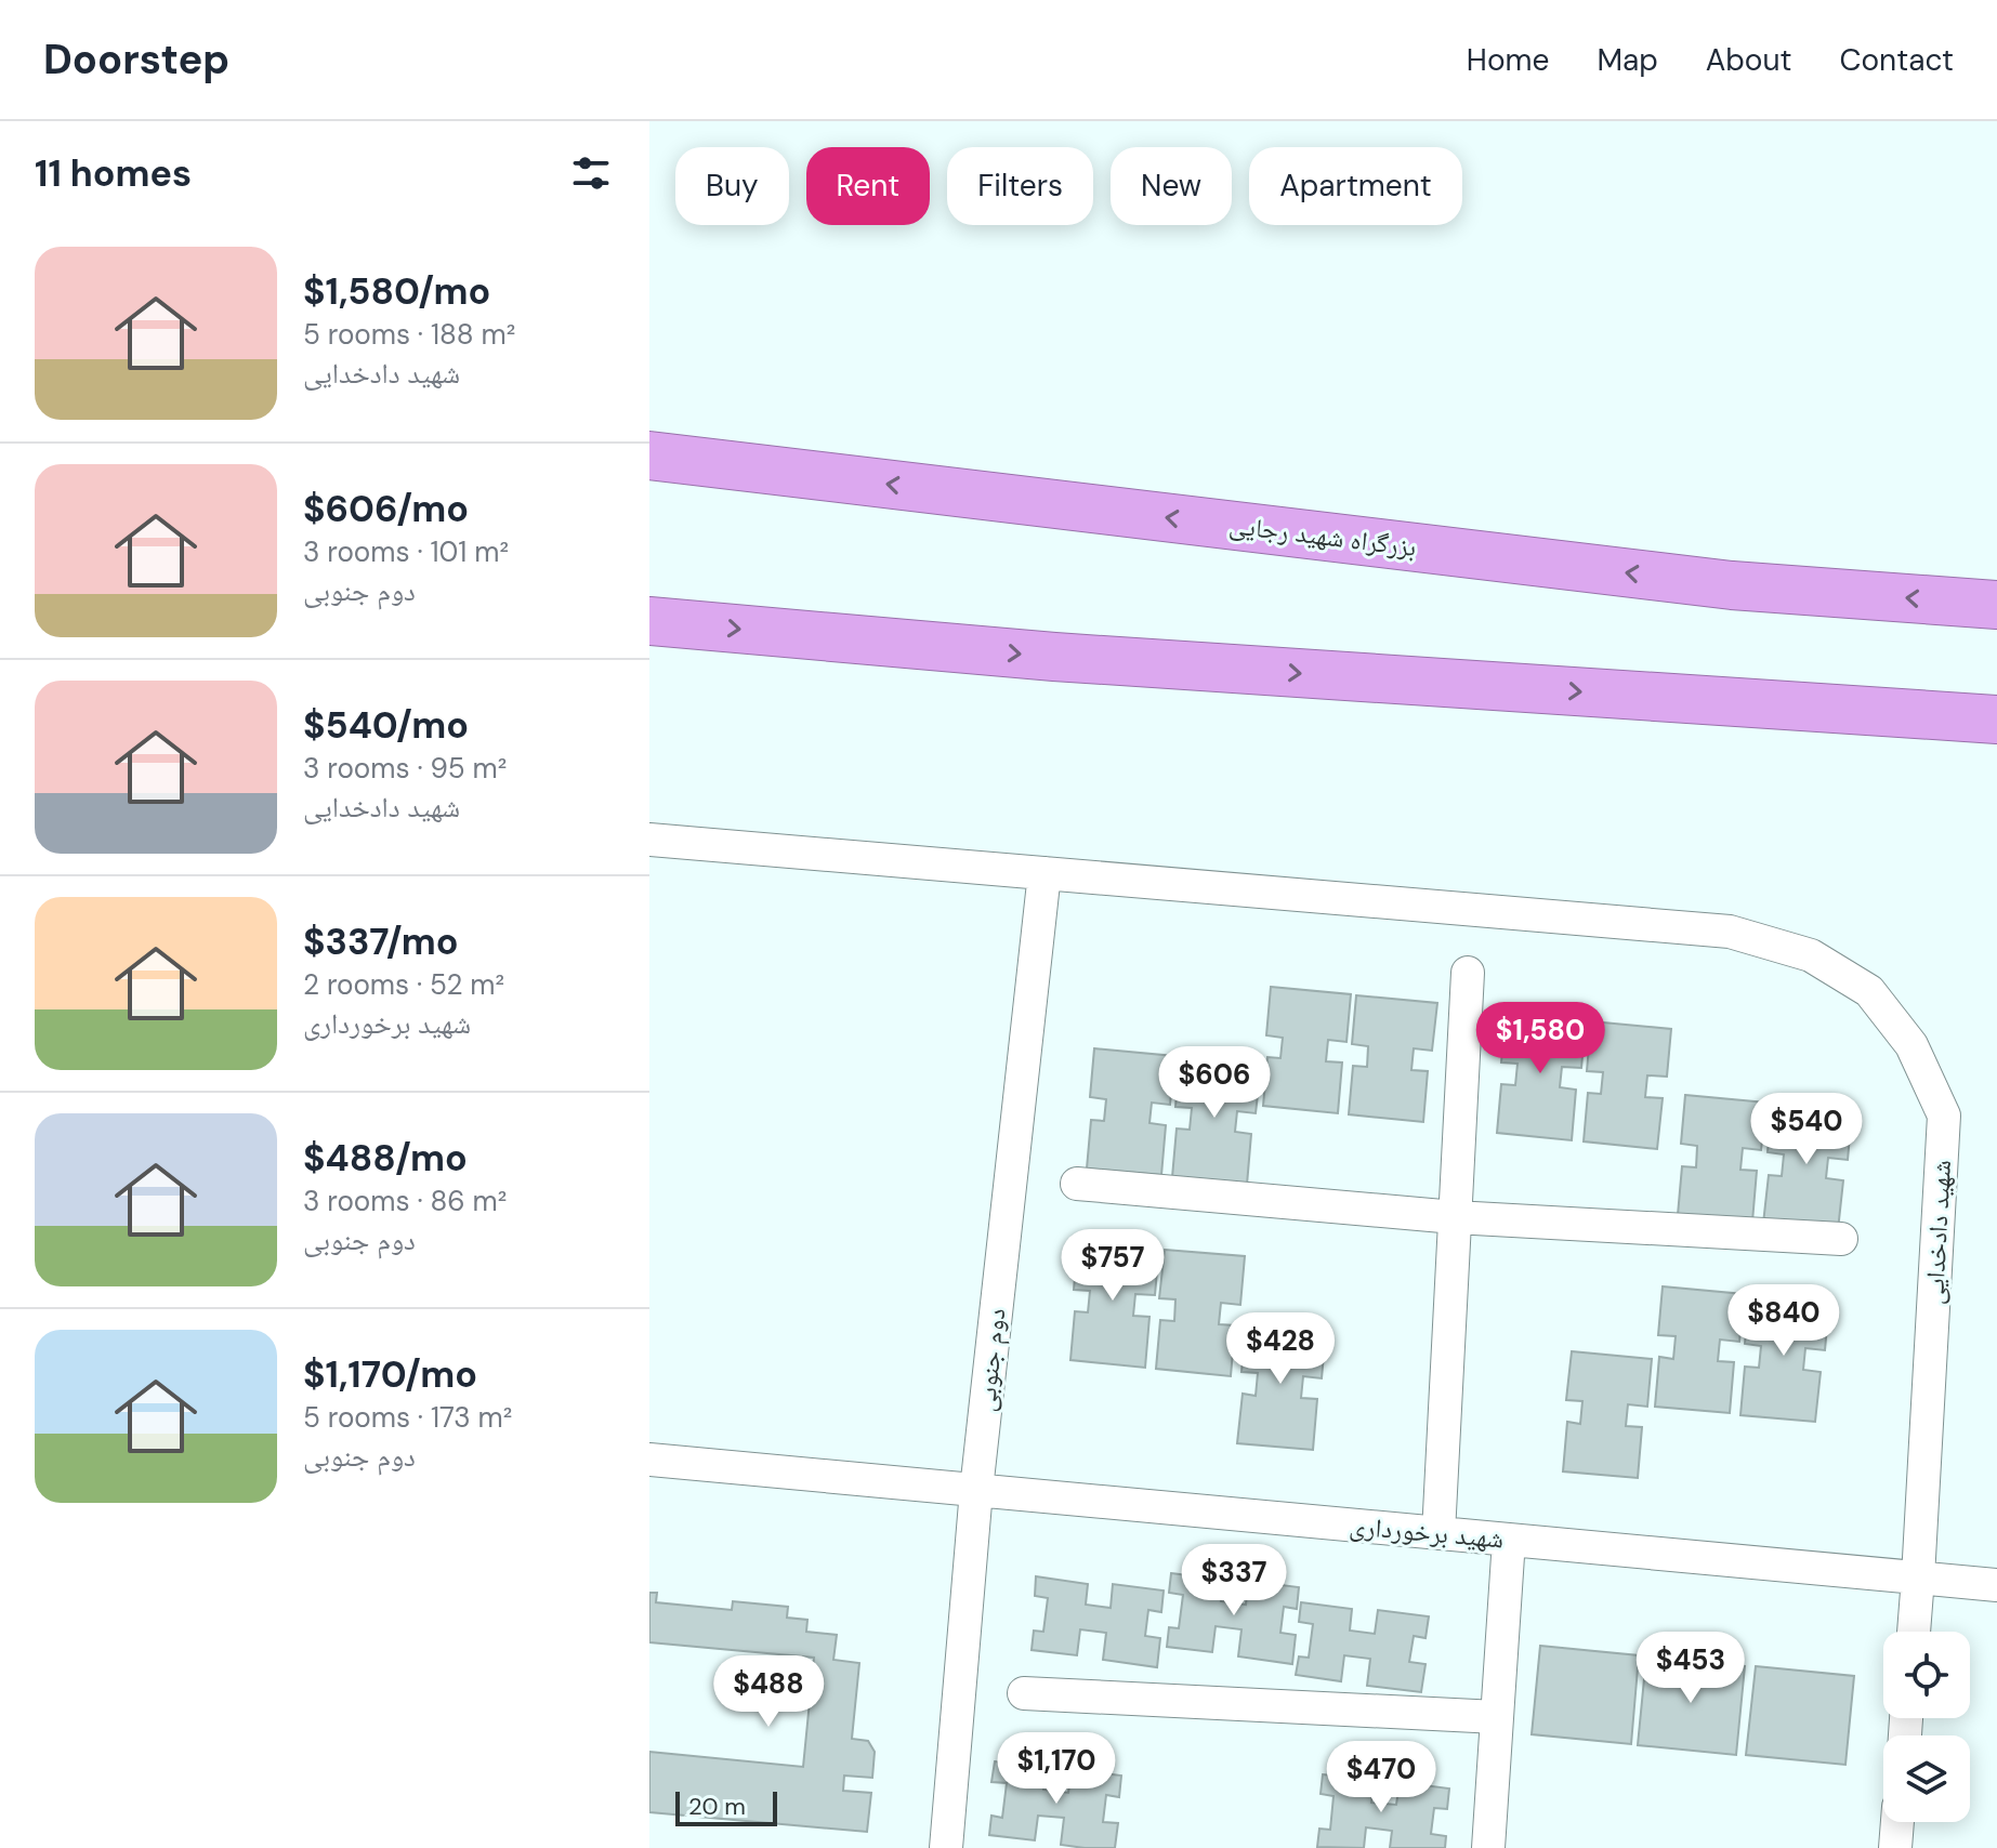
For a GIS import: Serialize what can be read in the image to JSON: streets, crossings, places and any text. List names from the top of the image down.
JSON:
{
  "streets": {
    "highway": ["بزرگراه شهید رجایی"],
    "street": ["شهید دادخدایی", "دوم جنوبی", "شهید برخورداری"]
  },
  "crossings": [
    ["شهید دادخدایی", "دوم جنوبی"],
    ["شهید دادخدایی", "شهید برخورداری"],
    ["دوم جنوبی", "شهید برخورداری"]
  ],
  "scale_bar": "20 m",
  "page": {
    "header": "Doorstep",
    "nav": [
      "Home",
      "Map",
      "About",
      "Contact"
    ],
    "heading": "11 homes",
    "chip": [
      "Buy",
      "Rent",
      "Filters",
      "New",
      "Apartment"
    ],
    "list": [
      {
        "name": "$1,580/mo",
        "note": "5 rooms · 188 m² · شهید دادخدایی"
      },
      {
        "name": "$606/mo",
        "note": "3 rooms · 101 m² · دوم جنوبی"
      },
      {
        "name": "$540/mo",
        "note": "3 rooms · 95 m² · شهید دادخدایی"
      },
      {
        "name": "$337/mo",
        "note": "2 rooms · 52 m² · شهید برخورداری"
      },
      {
        "name": "$488/mo",
        "note": "3 rooms · 86 m² · دوم جنوبی"
      },
      {
        "name": "$1,170/mo",
        "note": "5 rooms · 173 m² · دوم جنوبی"
      }
    ],
    "price": [
      "$1,580",
      "$606",
      "$540",
      "$757",
      "$840",
      "$428",
      "$337",
      "$453",
      "$488",
      "$1,170",
      "$470"
    ],
    "scale": "20 m"
  }
}
